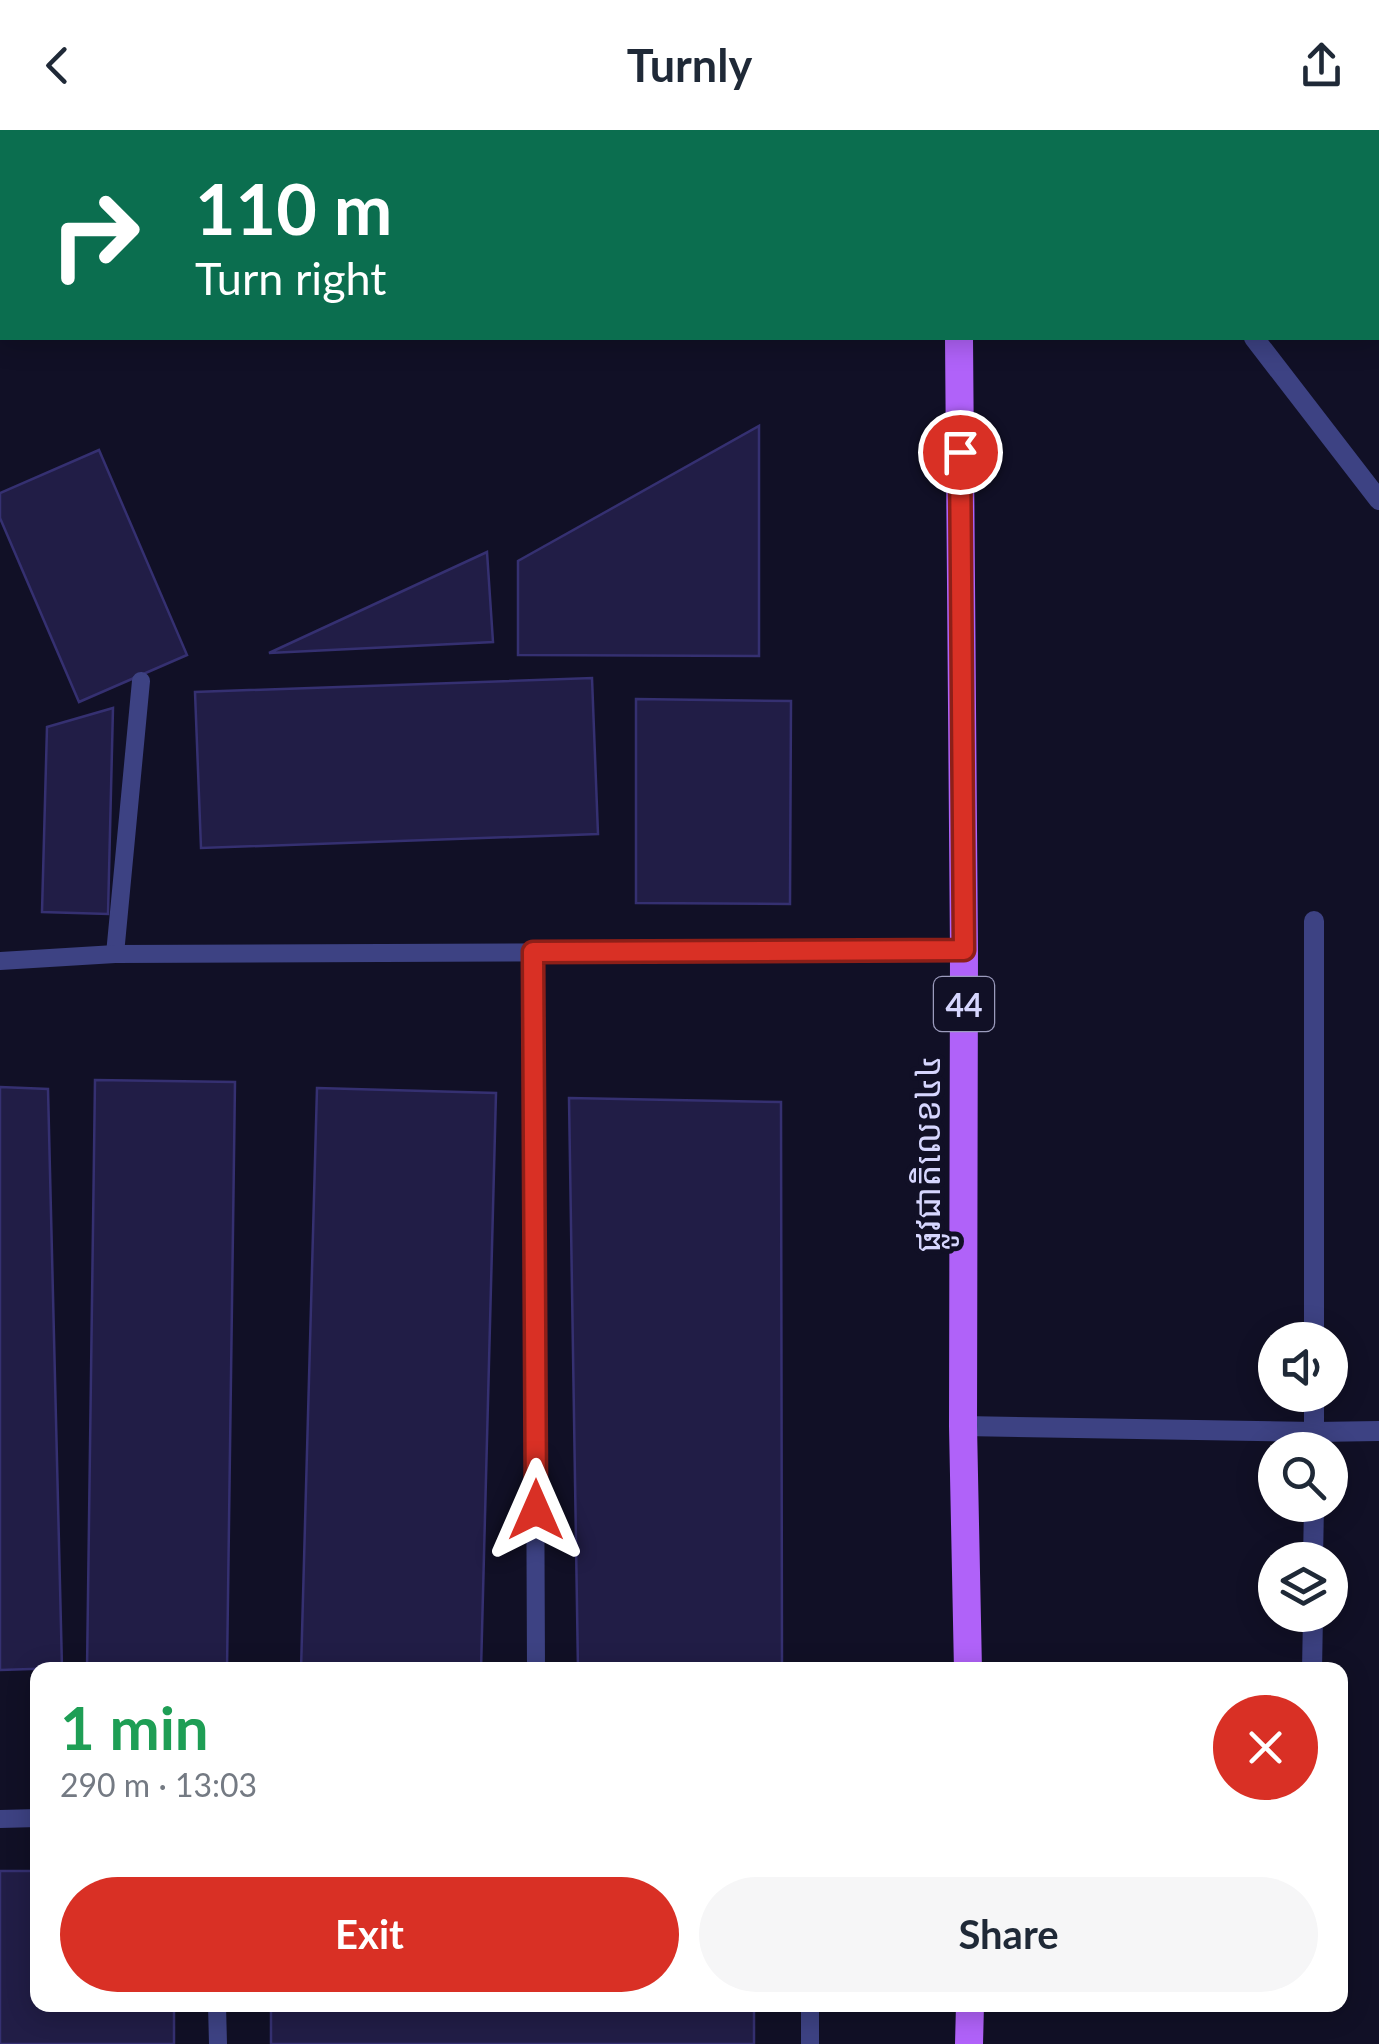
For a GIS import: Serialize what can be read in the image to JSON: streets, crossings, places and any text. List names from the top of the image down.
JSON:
{
  "streets": {
    "main road": ["44", "ផ្លូវជាតិលេខ៤៤"]
  },
  "page": {
    "header": "Turnly",
    "turn": ["110 m", "Turn right"],
    "heading": ["1 min", "290 m · 13:03"],
    "buttons": ["Exit", "Share"]
  }
}
